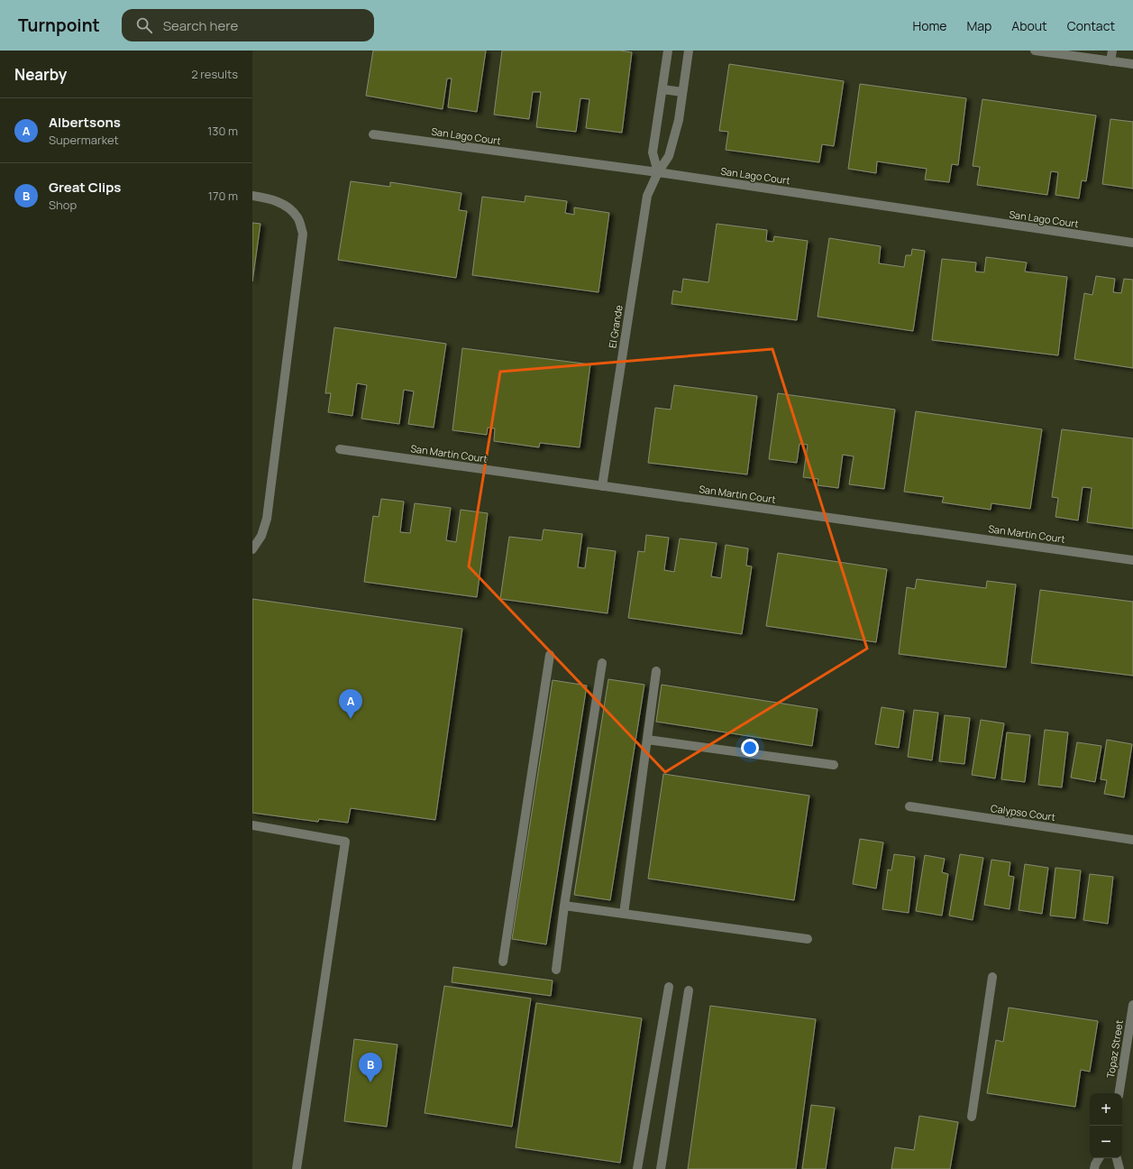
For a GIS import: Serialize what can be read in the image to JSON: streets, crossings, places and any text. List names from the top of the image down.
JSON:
{
  "streets": {
    "street": [
      "San Lago Court",
      "El Grande",
      "San Martin Court",
      "Calypso Court",
      "Topaz Street"
    ]
  },
  "crossings": [
    ["San Lago Court", "El Grande"],
    ["El Grande", "San Martin Court"]
  ],
  "page": {
    "header": "Turnpoint",
    "search": "Search here",
    "nav": [
      "Home",
      "Map",
      "About",
      "Contact"
    ],
    "heading": ["Nearby", "2 results"],
    "list": [
      {
        "mark": "A",
        "name": "Albertsons",
        "note": "Supermarket",
        "value": "130 m"
      },
      {
        "mark": "B",
        "name": "Great Clips",
        "note": "Shop",
        "value": "170 m"
      }
    ],
    "pins": ["A", "B"],
    "map_buttons": ["+", "−"]
  }
}
